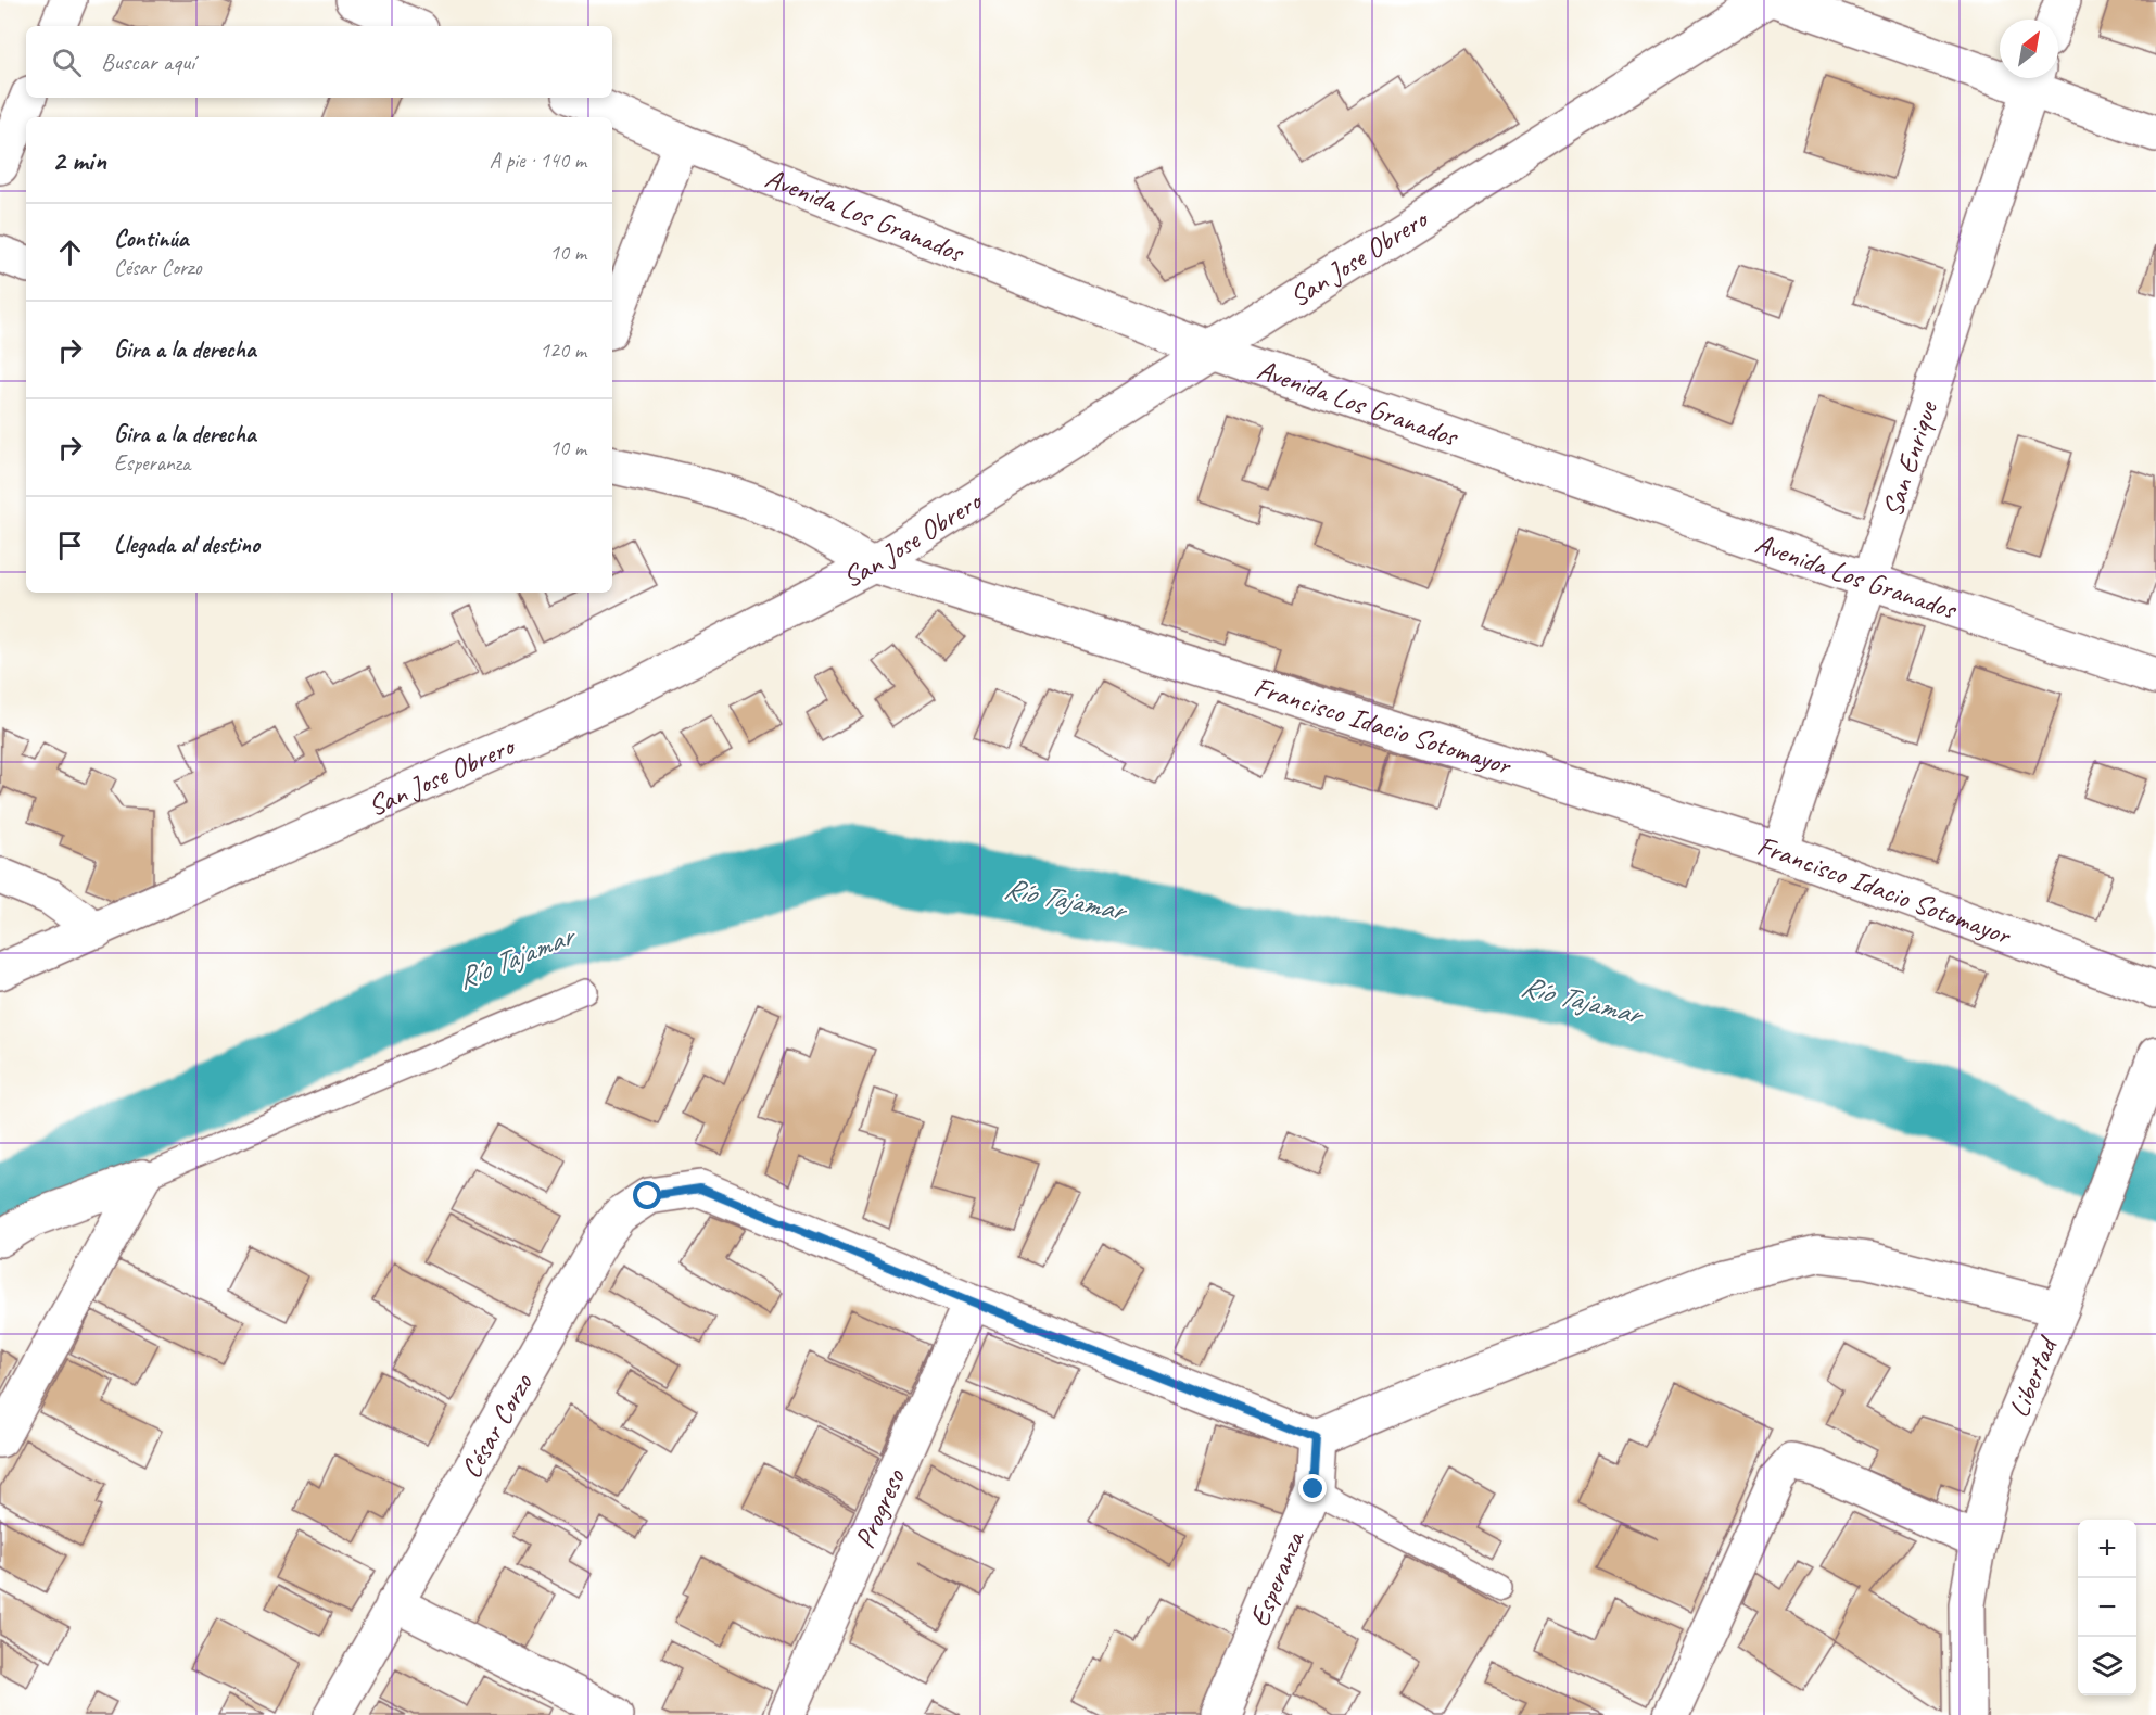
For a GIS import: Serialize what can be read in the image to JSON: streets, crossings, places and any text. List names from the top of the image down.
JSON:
{
  "streets": {
    "street": [
      "Avenida Los Granados",
      "San Jose Obrero",
      "San Enrique",
      "Francisco Idacio Sotomayor",
      "Libertad",
      "César Corzo",
      "Progreso",
      "Esperanza"
    ]
  },
  "crossings": [
    ["Avenida Los Granados", "San Jose Obrero"],
    ["Avenida Los Granados", "San Enrique"],
    ["San Jose Obrero", "Francisco Idacio Sotomayor"],
    ["San Enrique", "Francisco Idacio Sotomayor"],
    ["César Corzo", "Progreso"]
  ],
  "water": ["Río Tajamar"],
  "north": "top right",
  "page": {
    "search": "Buscar aquí",
    "heading": ["2 min", "A pie · 140 m"],
    "list": [
      ["Continúa", "César Corzo", "10 m"],
      ["Gira a la derecha", "120 m"],
      ["Gira a la derecha", "Esperanza", "10 m"],
      "Llegada al destino"
    ],
    "map_buttons": ["+", "−"]
  }
}
